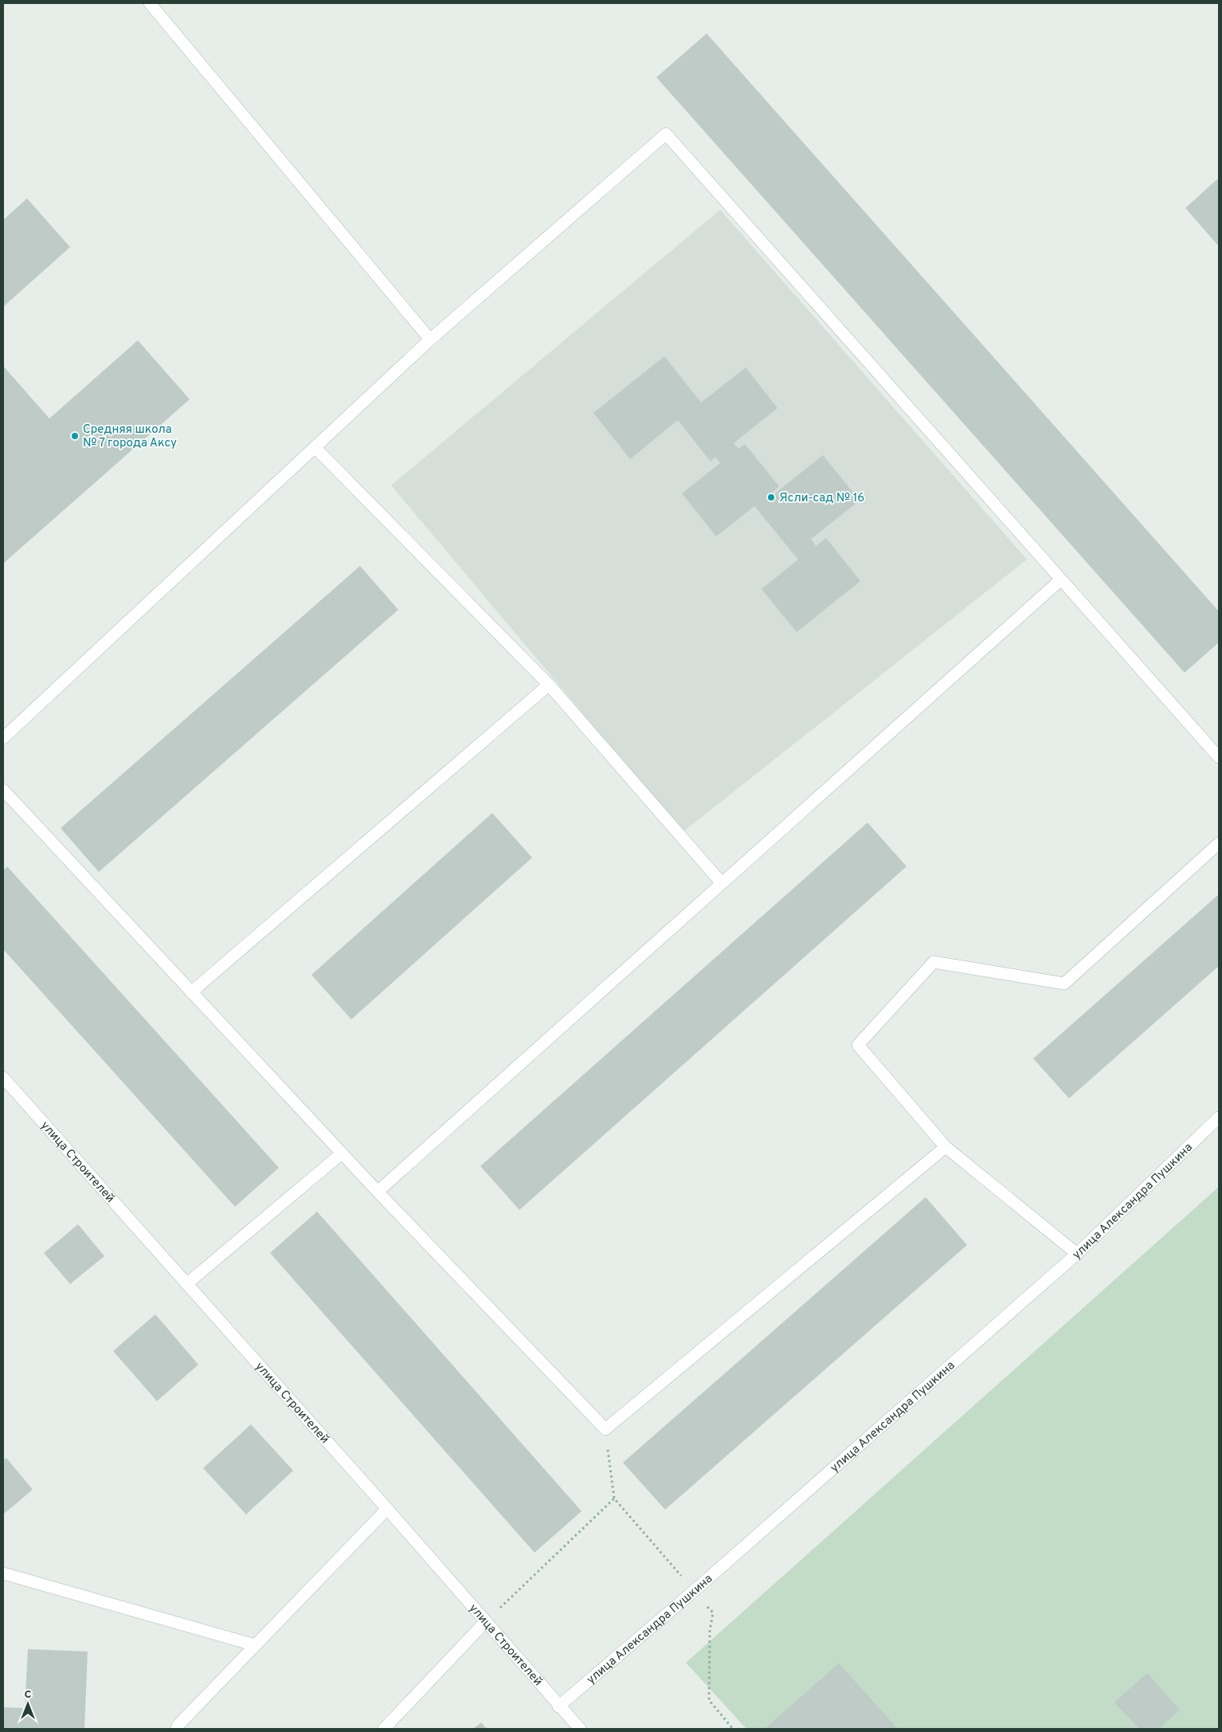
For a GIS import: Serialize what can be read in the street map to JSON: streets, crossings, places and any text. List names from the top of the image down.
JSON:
{
  "streets": {
    "street": ["улица Строителей", "улица Александра Пушкина"]
  },
  "crossings": [
    ["улица Строителей", "улица Александра Пушкина"]
  ],
  "places": ["Средняя школа № 7 города Аксу", "Ясли-сад № 16"],
  "north": "top"
}
